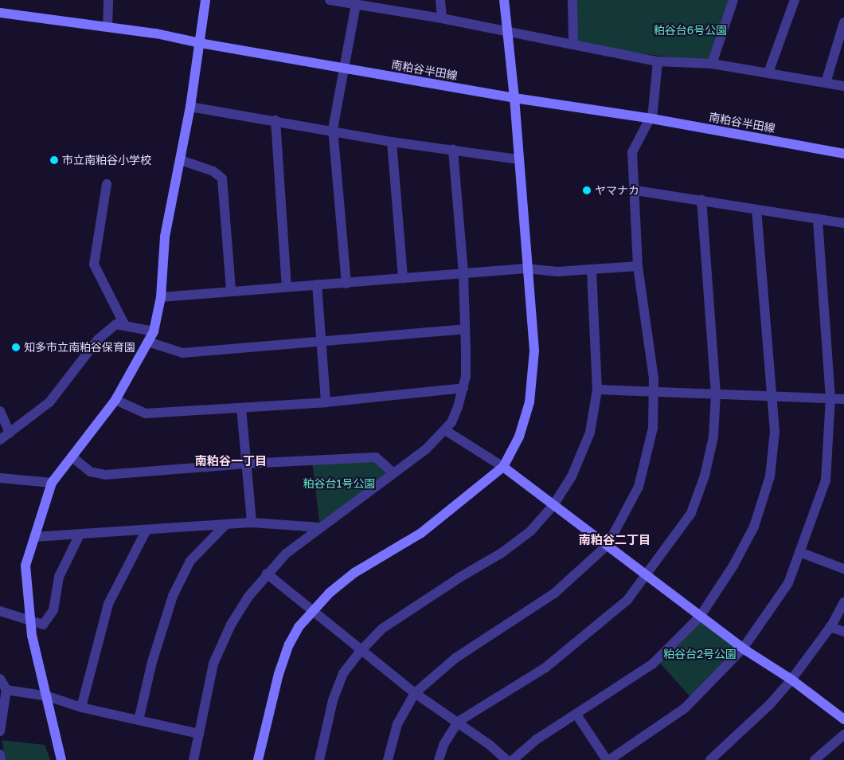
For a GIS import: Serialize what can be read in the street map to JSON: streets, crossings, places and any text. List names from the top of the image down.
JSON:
{
  "streets": {
    "street": ["南粕谷半田線"]
  },
  "districts": ["南粕谷一丁目", "南粕谷二丁目"],
  "parks": ["粕谷台6号公園", "粕谷台1号公園", "粕谷台2号公園"],
  "places": ["市立南粕谷小学校", "ヤマナカ", "知多市立南粕谷保育園"]
}
